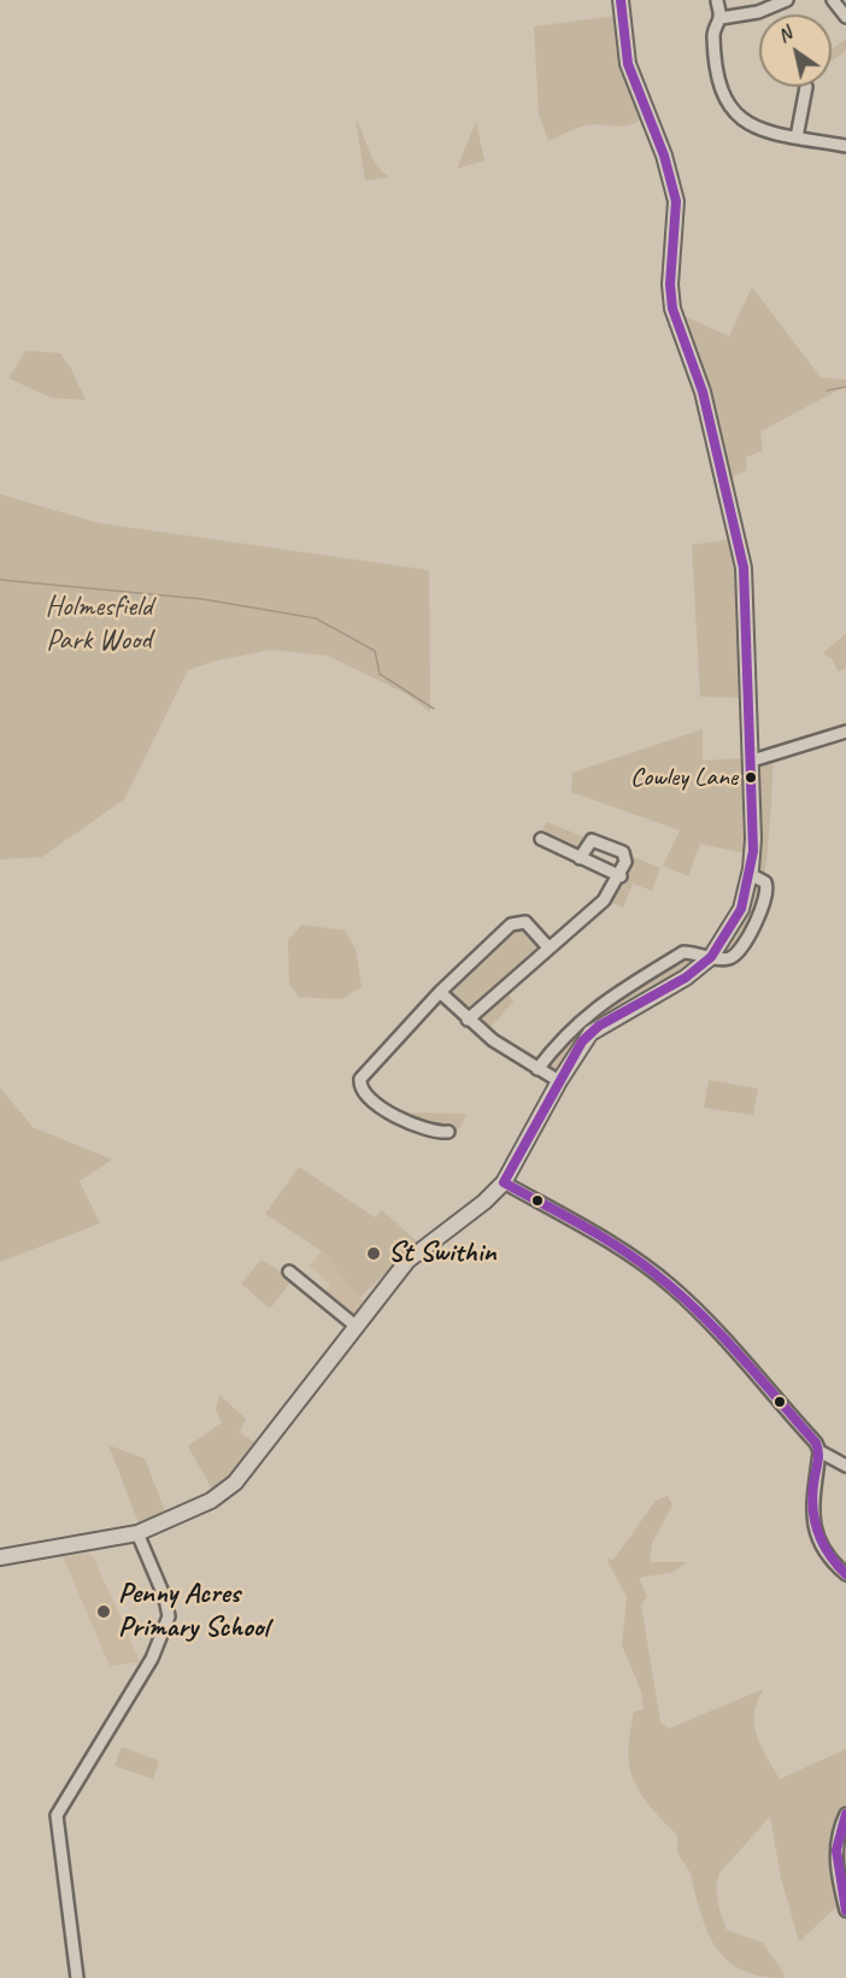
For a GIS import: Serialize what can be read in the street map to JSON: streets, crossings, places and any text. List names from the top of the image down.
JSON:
{
  "parks": ["Holmesfield Park Wood"],
  "places": ["Cowley Lane", "St Swithin", "Penny Acres Primary School"],
  "north": "top left"
}
